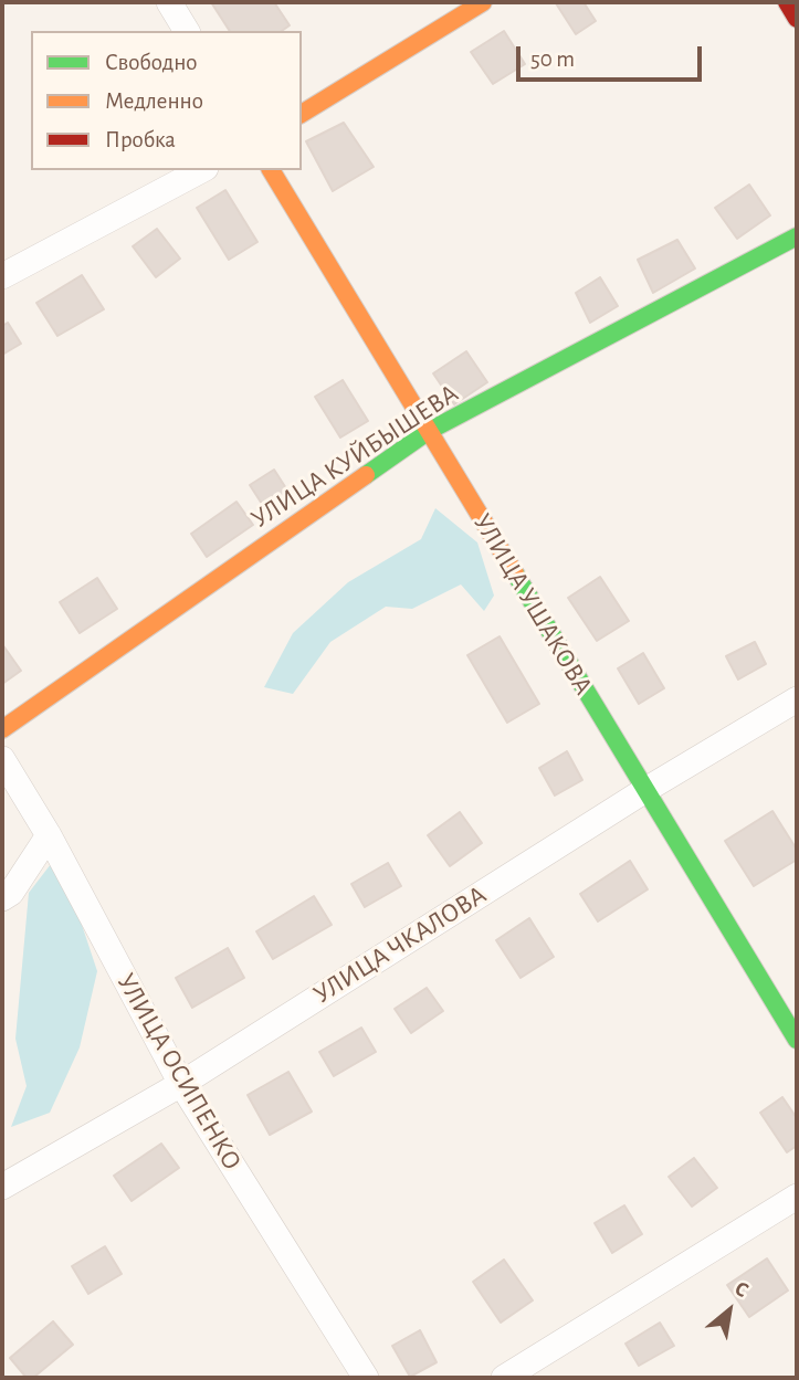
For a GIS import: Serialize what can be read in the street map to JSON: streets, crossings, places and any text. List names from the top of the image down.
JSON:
{
  "streets": {
    "street": [
      "УЛИЦА КУЙБЫШЕВА",
      "УЛИЦА УШАКОВА",
      "УЛИЦА ЧКАЛОВА",
      "УЛИЦА ОСИПЕНКО"
    ]
  },
  "crossings": [
    ["УЛИЦА КУЙБЫШЕВА", "УЛИЦА УШАКОВА"],
    ["УЛИЦА УШАКОВА", "УЛИЦА ЧКАЛОВА"],
    ["УЛИЦА ЧКАЛОВА", "УЛИЦА ОСИПЕНКО"]
  ],
  "legend": ["Свободно", "Медленно", "Пробка"],
  "scale_bar": "50 m",
  "north": "top right"
}
